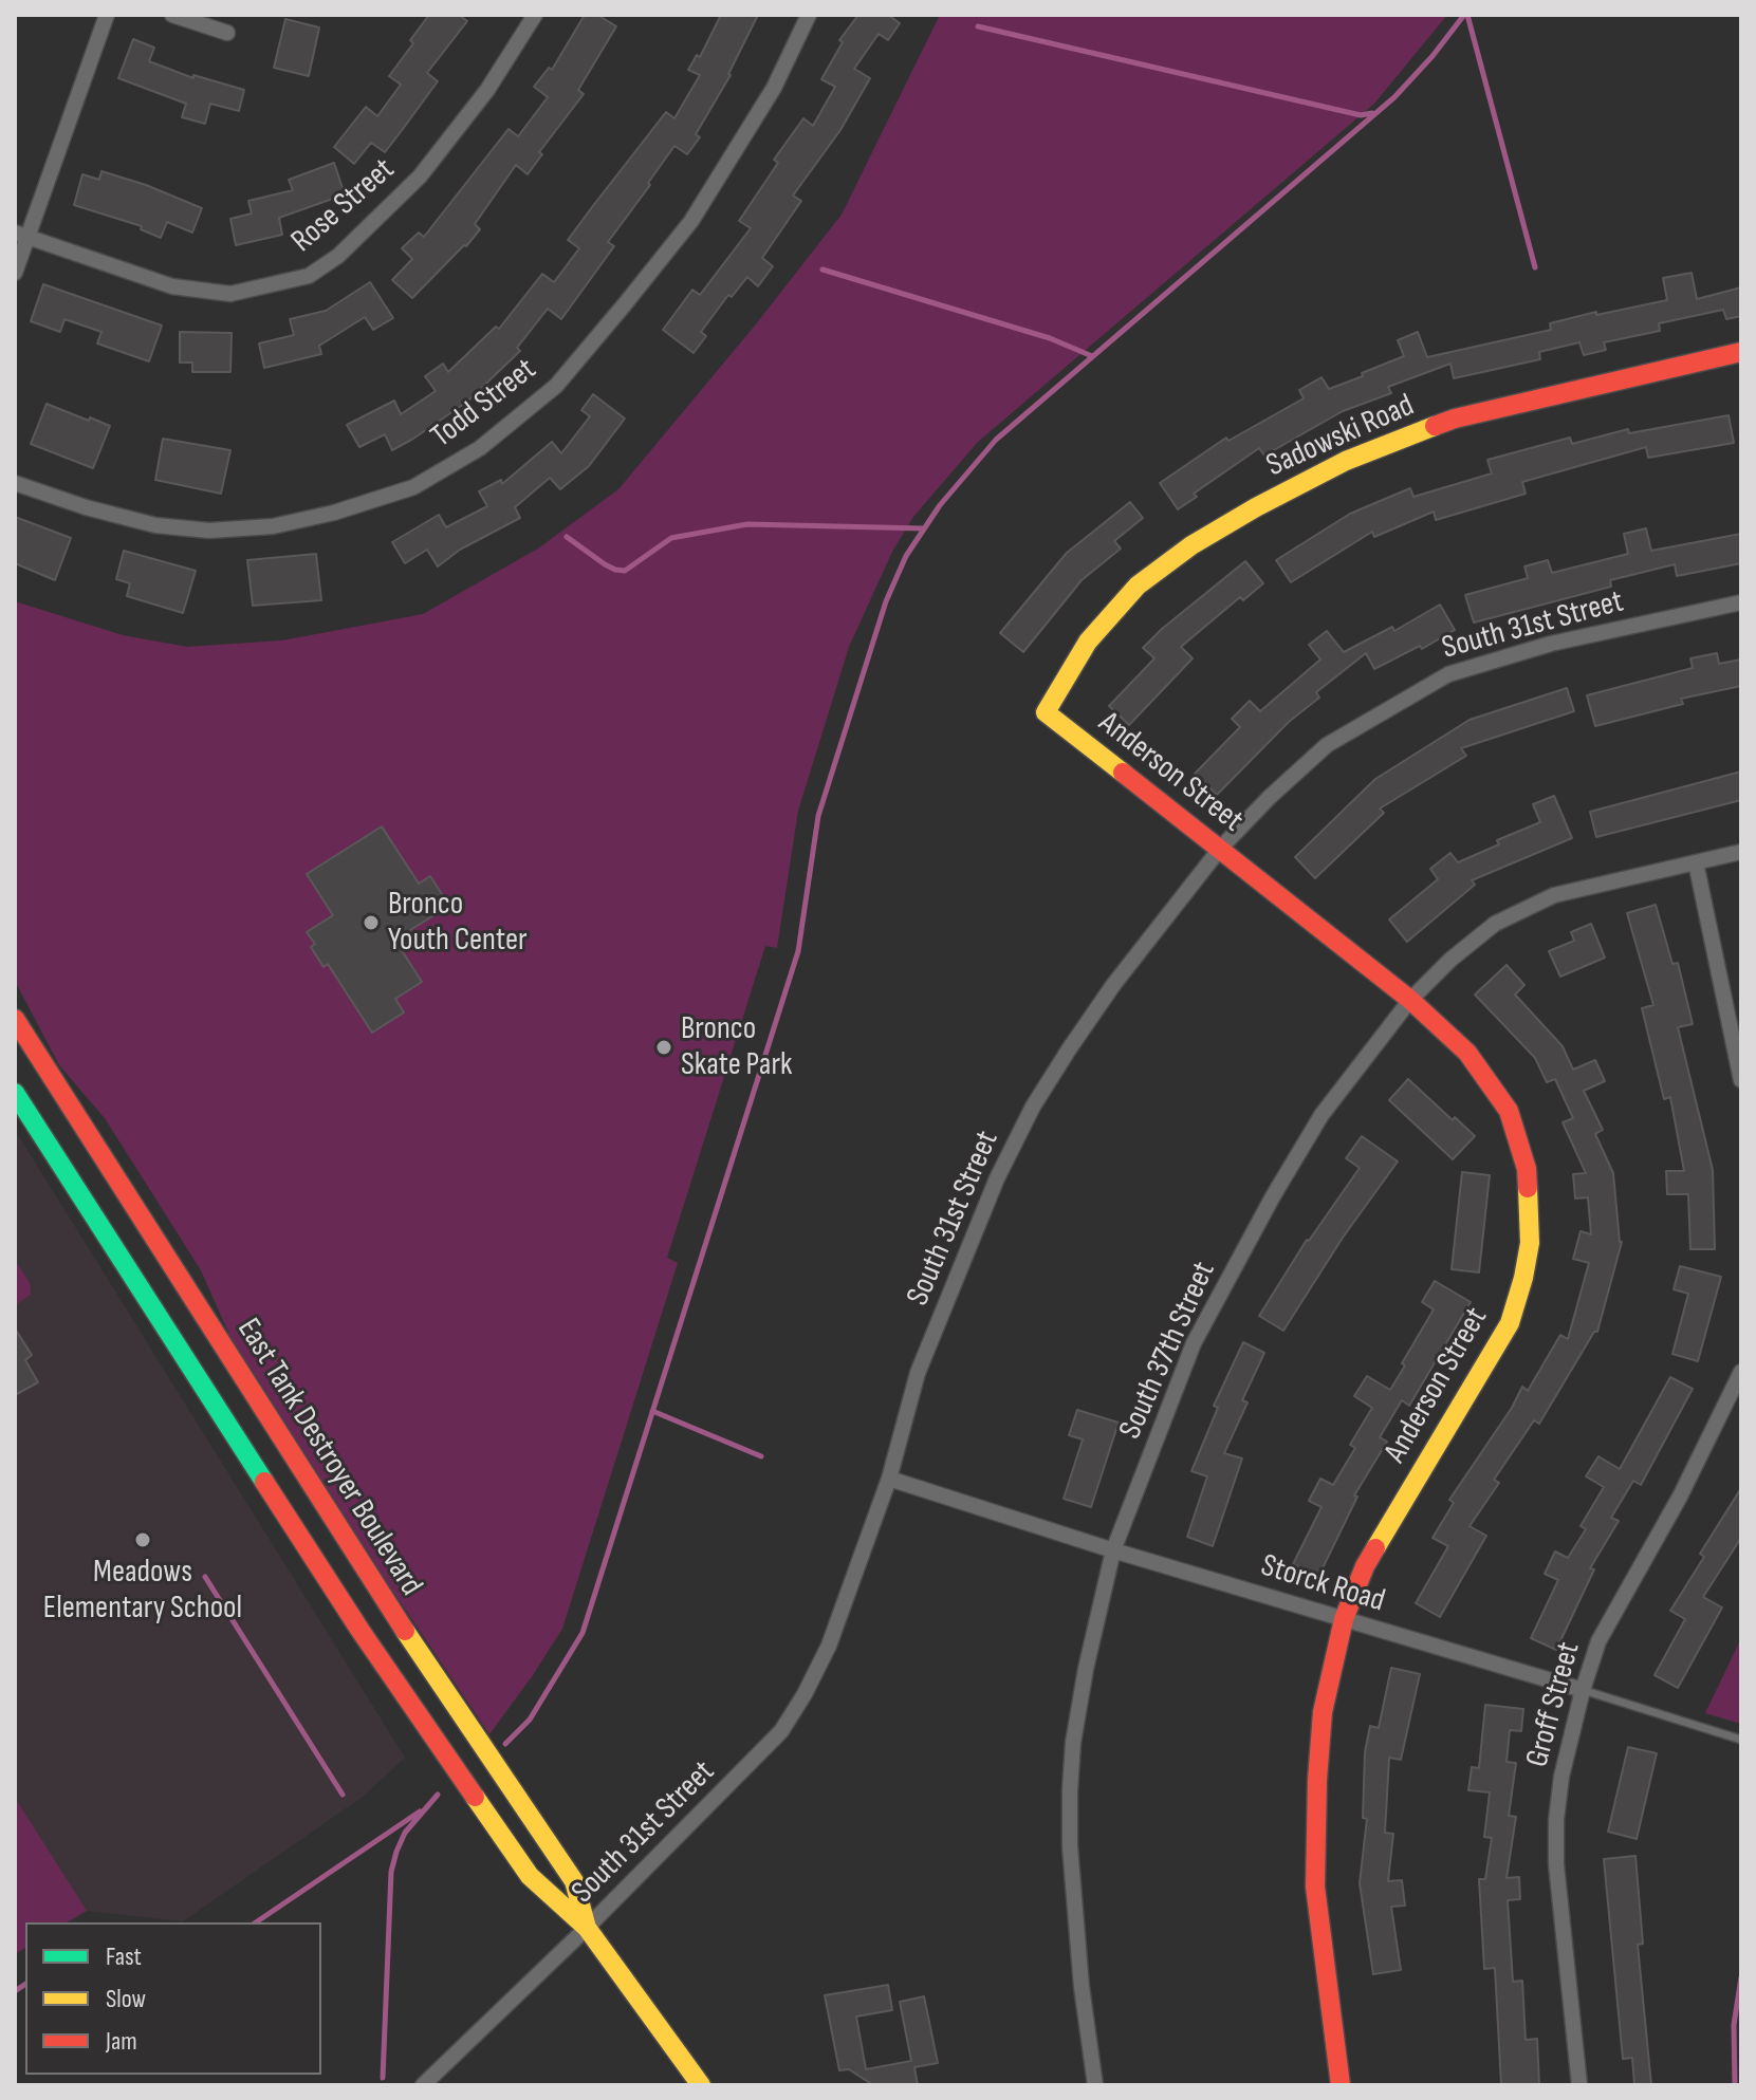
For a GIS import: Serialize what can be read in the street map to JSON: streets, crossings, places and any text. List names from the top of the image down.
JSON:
{
  "streets": {
    "street": [
      "Rose Street",
      "Todd Street",
      "Sadowski Road",
      "South 31st Street",
      "Anderson Street",
      "South 37th Street",
      "East Tank Destroyer Boulevard",
      "Storck Road",
      "Groff Street"
    ]
  },
  "crossings": [
    ["Sadowski Road", "Anderson Street"],
    ["South 31st Street", "Anderson Street"],
    ["South 31st Street", "East Tank Destroyer Boulevard"],
    ["South 31st Street", "Storck Road"],
    ["Anderson Street", "South 37th Street"],
    ["Anderson Street", "Storck Road"],
    ["South 37th Street", "Storck Road"],
    ["Storck Road", "Groff Street"]
  ],
  "places": ["Bronco Youth Center", "Bronco Skate Park", "Meadows Elementary School"],
  "legend": ["Fast", "Slow", "Jam"]
}
